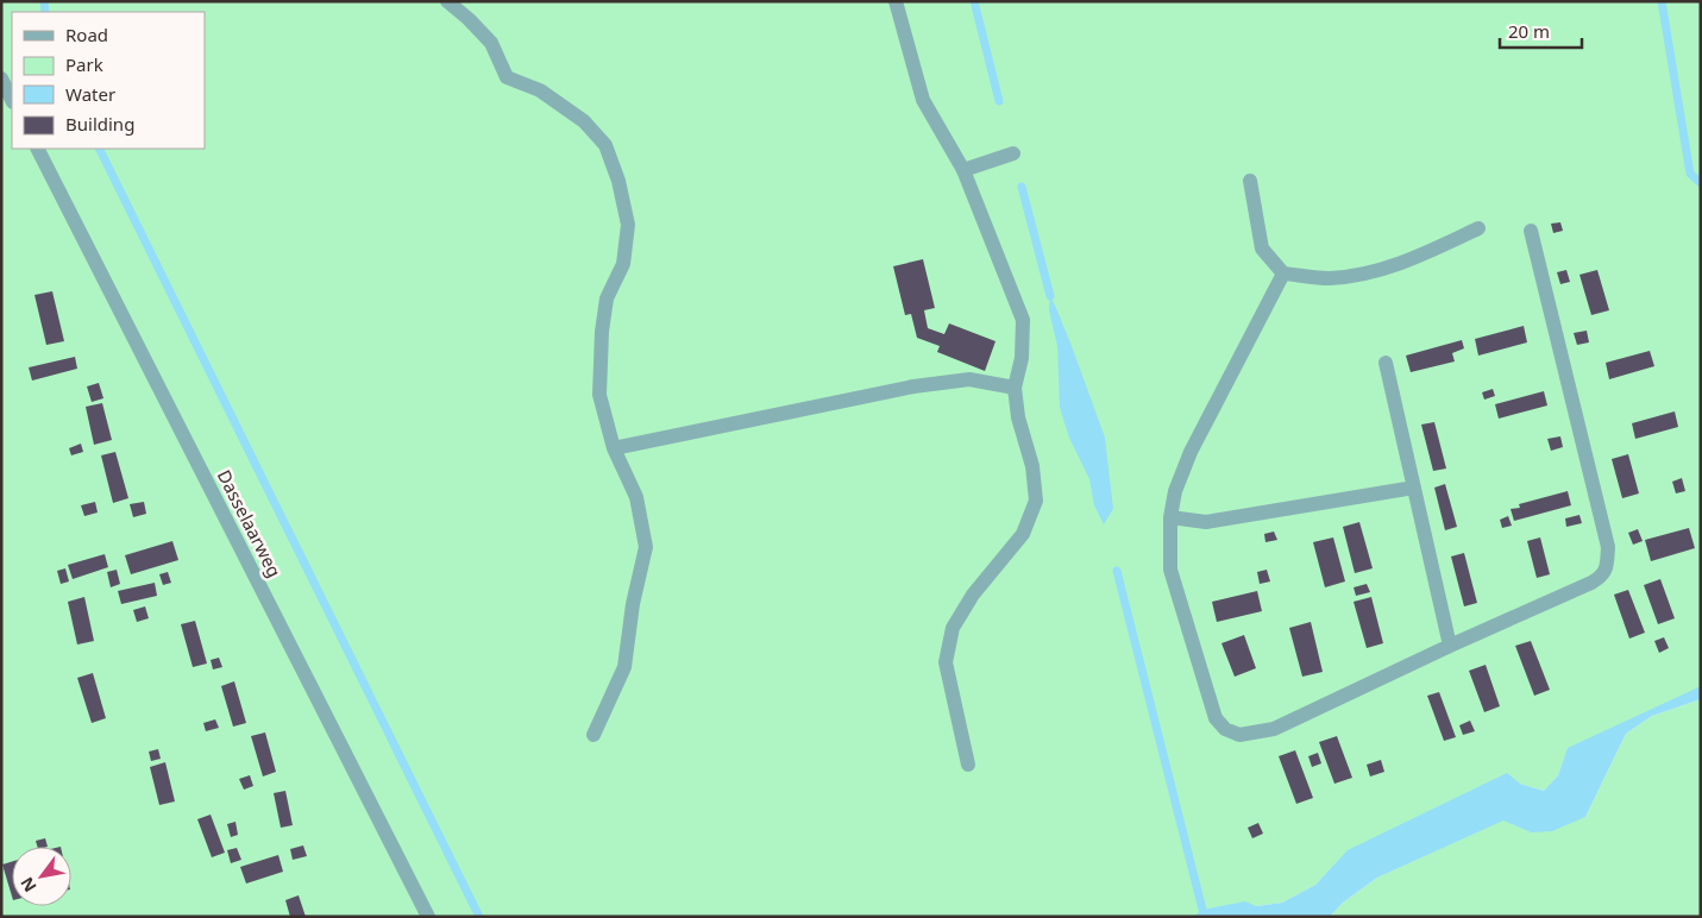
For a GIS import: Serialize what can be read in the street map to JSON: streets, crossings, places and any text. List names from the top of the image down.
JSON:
{
  "streets": {
    "street": ["Dasselaarweg"]
  },
  "legend": [
    "Road",
    "Park",
    "Water",
    "Building"
  ],
  "scale_bar": "20 m",
  "north": "bottom left"
}
